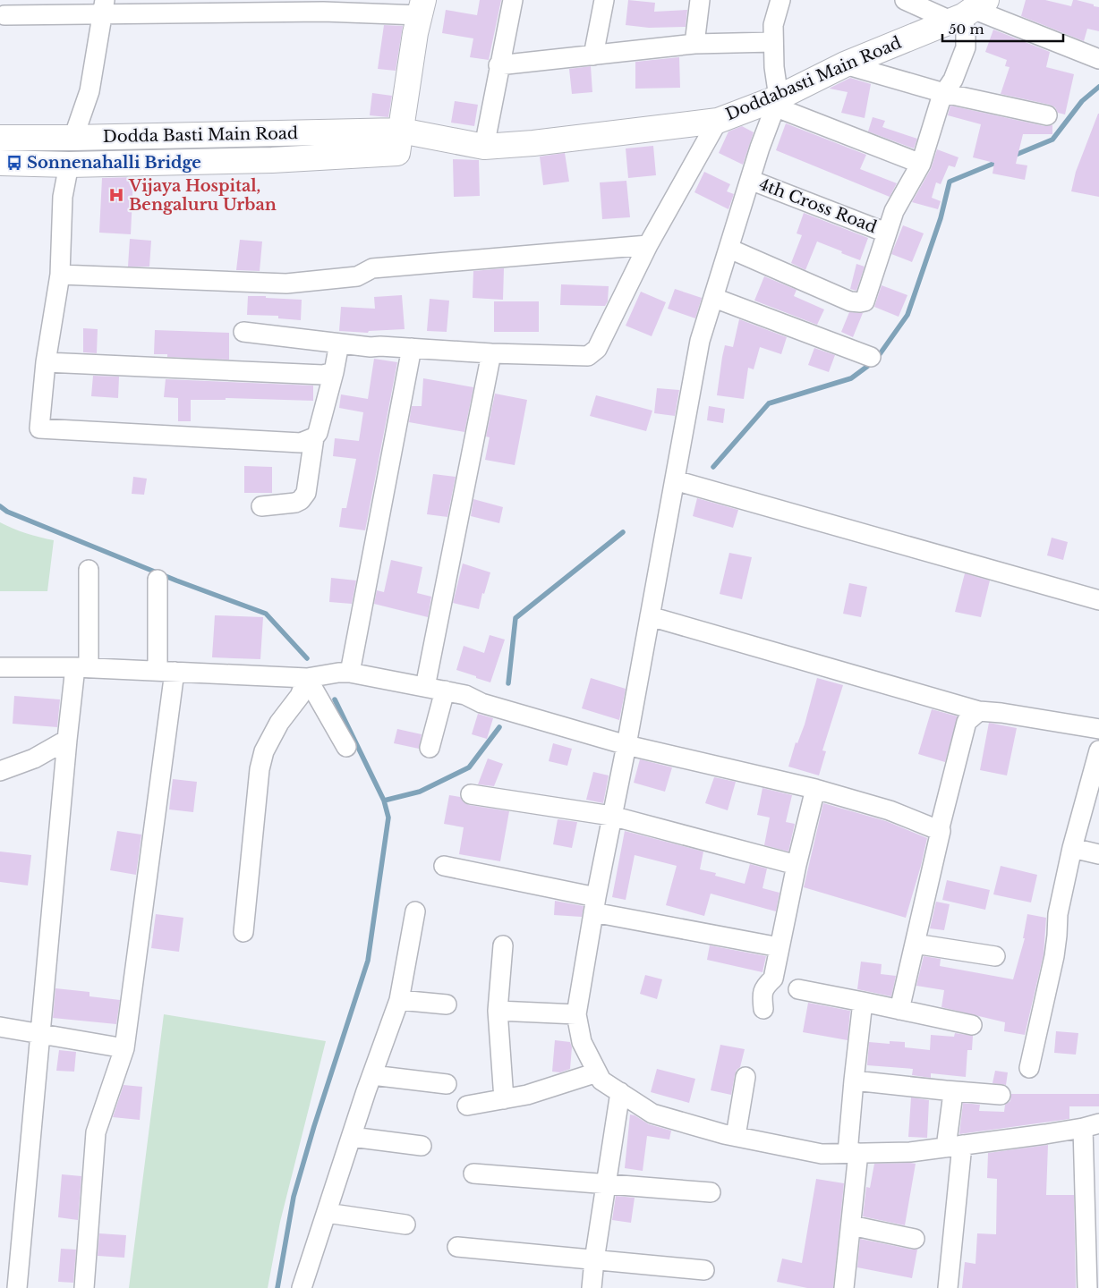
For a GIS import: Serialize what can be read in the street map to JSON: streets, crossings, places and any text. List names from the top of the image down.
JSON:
{
  "streets": {
    "street": ["Doddabasti Main Road", "Dodda Basti Main Road", "4th Cross Road"]
  },
  "crossings": [
    ["Doddabasti Main Road", "Dodda Basti Main Road"]
  ],
  "places": {
    "bus stop": ["Sonnenahalli Bridge"],
    "hospital": ["Vijaya Hospital, Bengaluru Urban"]
  },
  "scale_bar": "50 m"
}
